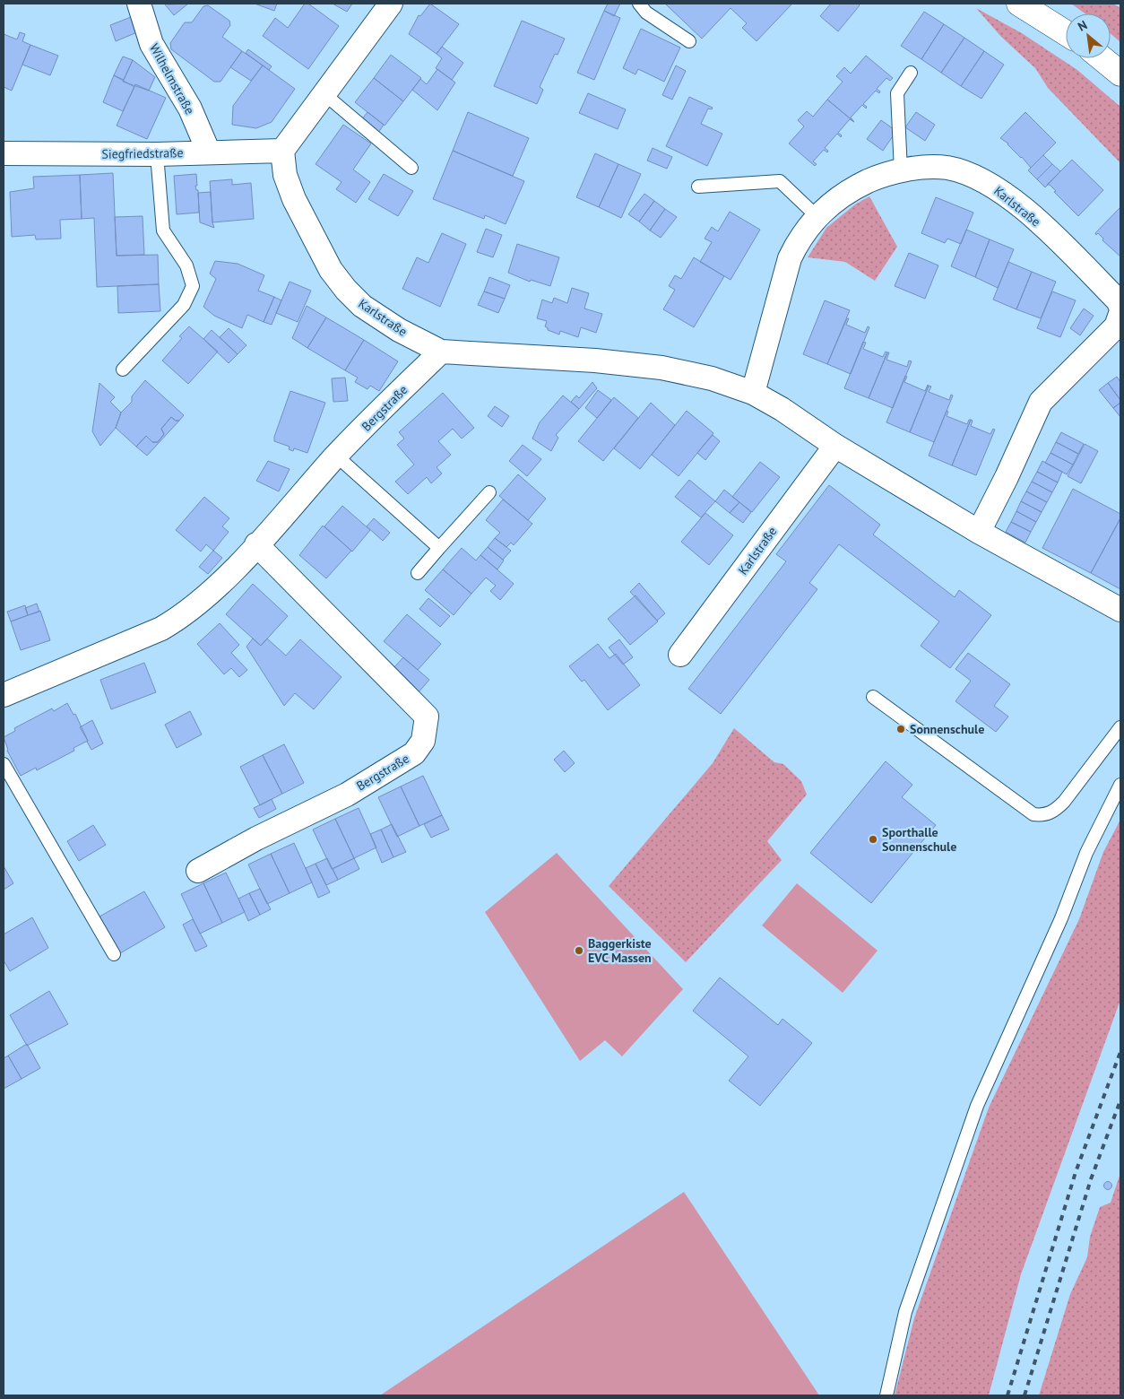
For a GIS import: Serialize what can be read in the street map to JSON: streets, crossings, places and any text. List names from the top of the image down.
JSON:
{
  "streets": {
    "street": [
      "Wilhelmstraße",
      "Siegfriedstraße",
      "Karlstraße",
      "Bergstraße"
    ]
  },
  "crossings": [
    ["Wilhelmstraße", "Siegfriedstraße"],
    ["Siegfriedstraße", "Karlstraße"],
    ["Karlstraße", "Bergstraße"]
  ],
  "places": ["Sonnenschule", "Sporthalle Sonnenschule", "Baggerkiste EVC Massen"],
  "north": "top left"
}
